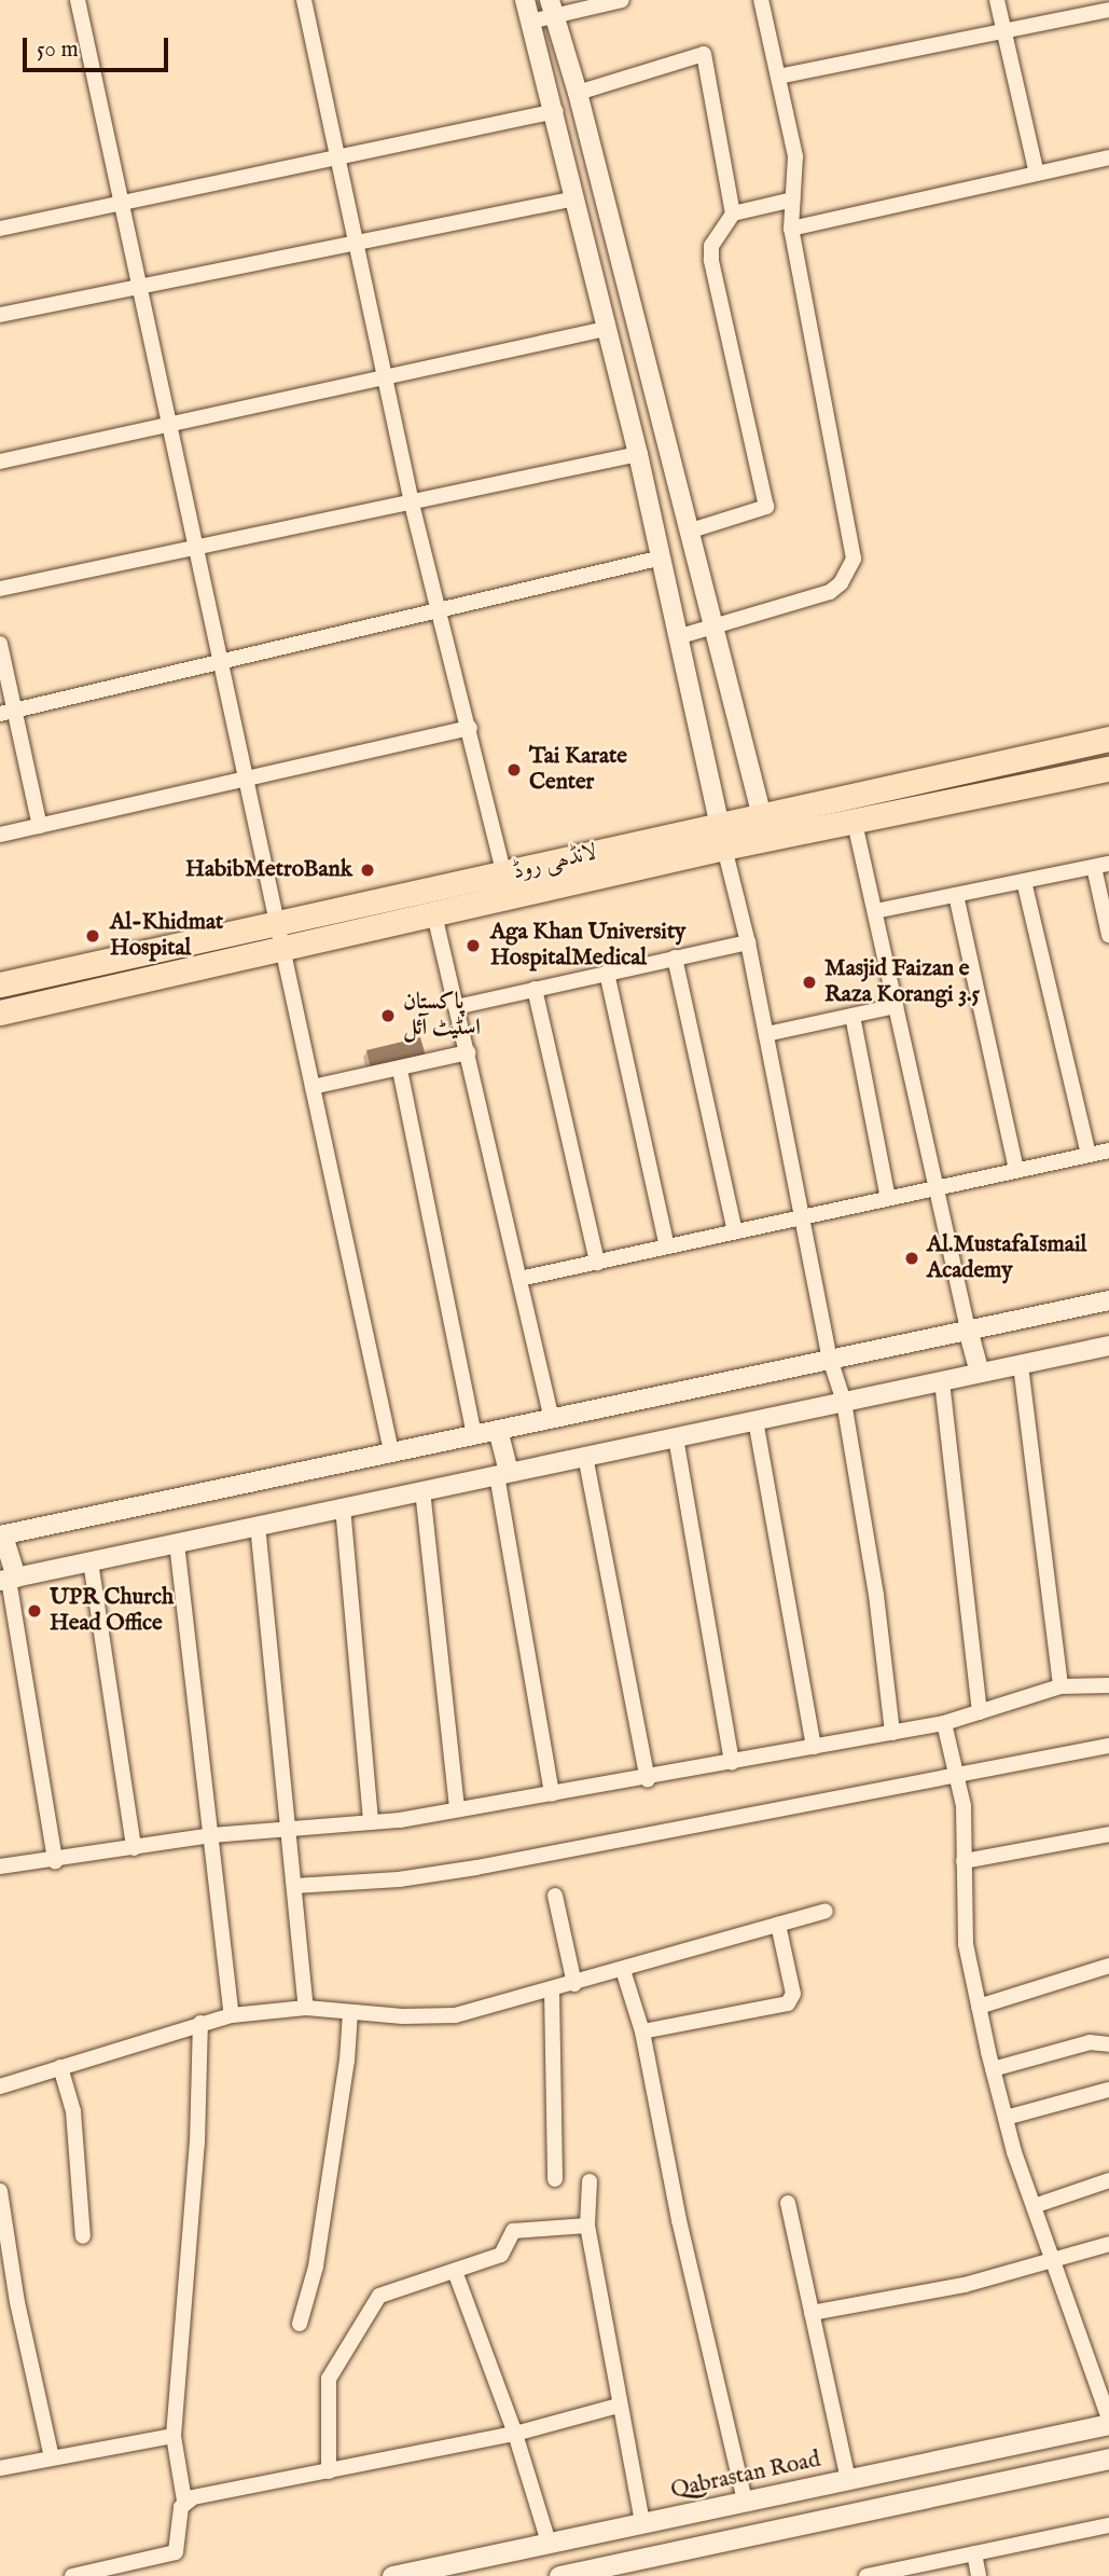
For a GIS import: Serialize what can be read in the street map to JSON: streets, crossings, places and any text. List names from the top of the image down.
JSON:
{
  "streets": {
    "main road": ["لانڈھی روڈ", "Qabrastan Road"]
  },
  "places": [
    "Tai Karate Center",
    "HabibMetroBank",
    "Al-Khidmat Hospital",
    "Aga Khan University HospitalMedical",
    "Masjid Faizan e Raza Korangi 3.5",
    "پاکستان اسٹیٹ آئل",
    "Al.MustafaIsmail Academy",
    "UPR Church Head Office"
  ],
  "scale_bar": "50 m"
}
